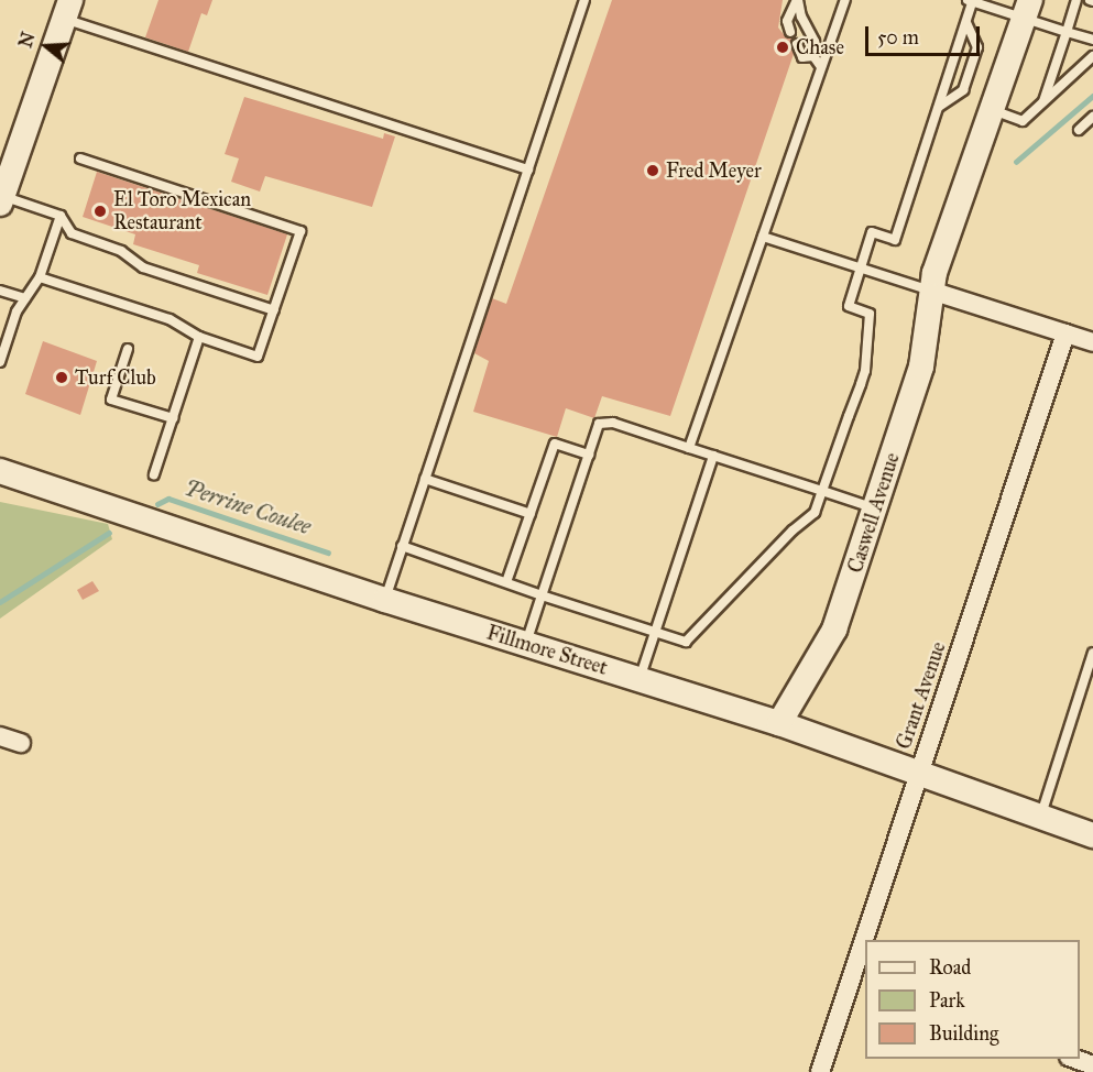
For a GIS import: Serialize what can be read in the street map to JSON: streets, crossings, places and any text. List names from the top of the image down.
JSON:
{
  "streets": {
    "street": ["Caswell Avenue", "Fillmore Street", "Grant Avenue"]
  },
  "crossings": [
    ["Caswell Avenue", "Fillmore Street"],
    ["Fillmore Street", "Grant Avenue"]
  ],
  "water": ["Perrine Coulee"],
  "places": [
    "Chase",
    "Fred Meyer",
    "El Toro Mexican Restaurant",
    "Turf Club"
  ],
  "legend": ["Road", "Park", "Building"],
  "scale_bar": "50 m",
  "north": "left"
}
